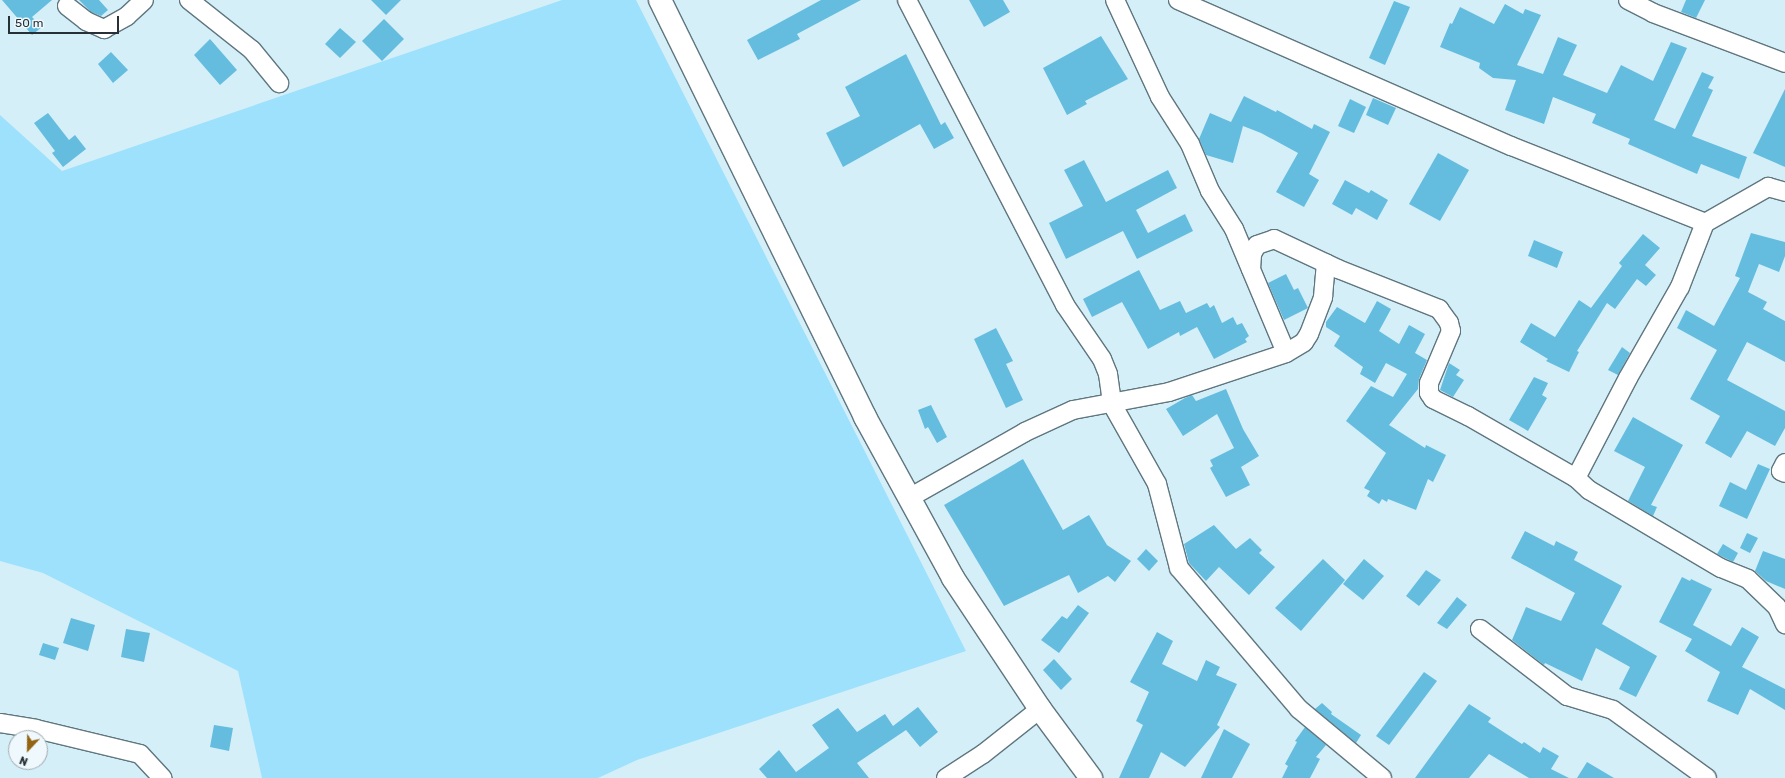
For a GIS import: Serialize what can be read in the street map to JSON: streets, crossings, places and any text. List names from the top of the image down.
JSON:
{
  "scale_bar": "50 m",
  "north": "bottom"
}
